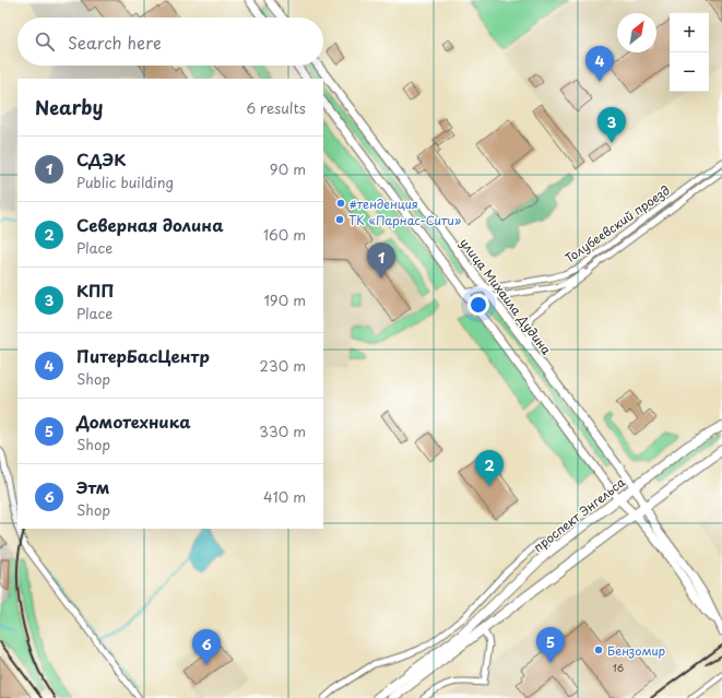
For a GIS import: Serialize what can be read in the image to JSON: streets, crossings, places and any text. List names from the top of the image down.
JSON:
{
  "streets": {
    "main road": ["проспект Энгельса"],
    "street": ["Толубеевский проезд", "улица Михаила Дудина"]
  },
  "crossings": [
    ["Толубеевский проезд", "улица Михаила Дудина"],
    ["улица Михаила Дудина", "проспект Энгельса"]
  ],
  "places": ["#тенденция", "ТК «Парнас-Сити»", "Бензомир"],
  "house_numbers": ["16"],
  "north": "top right",
  "page": {
    "map_buttons": ["+", "−"],
    "search": "Search here",
    "pins": [
      "4",
      "3",
      "1",
      "2",
      "5",
      "6"
    ],
    "heading": ["Nearby", "6 results"],
    "list": [
      {
        "mark": "1",
        "name": "СДЭК",
        "note": "Public building",
        "value": "90 m"
      },
      {
        "mark": "2",
        "name": "Северная долина",
        "note": "Place",
        "value": "160 m"
      },
      {
        "mark": "3",
        "name": "КПП",
        "note": "Place",
        "value": "190 m"
      },
      {
        "mark": "4",
        "name": "ПитерБасЦентр",
        "note": "Shop",
        "value": "230 m"
      },
      {
        "mark": "5",
        "name": "Домотехника",
        "note": "Shop",
        "value": "330 m"
      },
      {
        "mark": "6",
        "name": "Этм",
        "note": "Shop",
        "value": "410 m"
      }
    ]
  }
}
